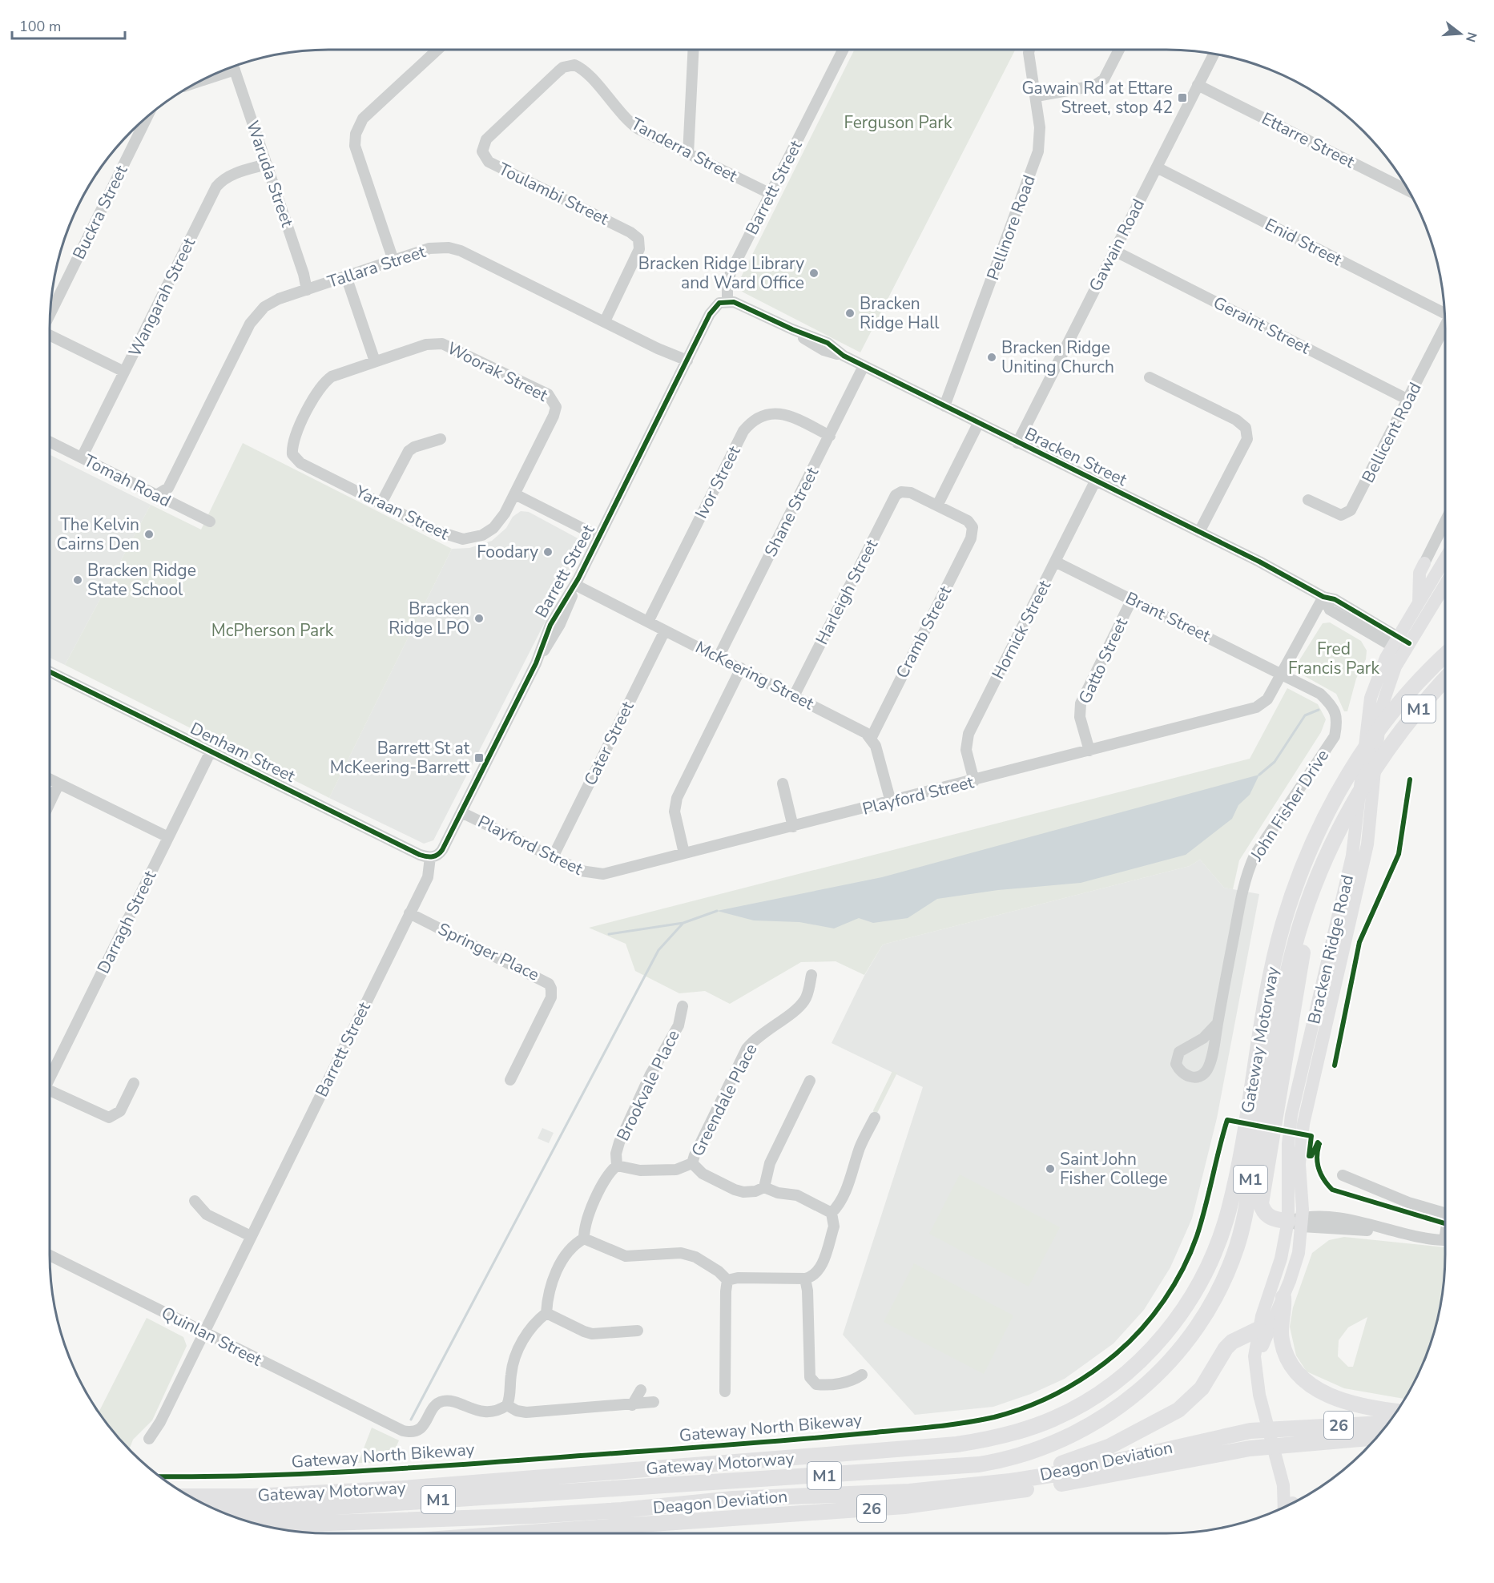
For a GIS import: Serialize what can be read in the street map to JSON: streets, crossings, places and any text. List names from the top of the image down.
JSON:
{
  "streets": {
    "highway": [
      "M1",
      "Gateway Motorway",
      "26",
      "Deagon Deviation"
    ],
    "main road": ["Bracken Ridge Road"],
    "street": [
      "Ettarre Street",
      "Tanderra Street",
      "Waruda Street",
      "Barrett Street",
      "Toulambi Street",
      "Buckra Street",
      "Pellinore Road",
      "Enid Street",
      "Gawain Road",
      "Tallara Street",
      "Wangarah Street",
      "Geraint Street",
      "Woorak Street",
      "Bellicent Road",
      "Bracken Street",
      "Tomah Road",
      "Ivor Street",
      "Shane Street",
      "Yaraan Street",
      "Harleigh Street",
      "Brant Street",
      "Hornick Street",
      "Cramb Street",
      "Gatto Street",
      "McKeering Street",
      "Cater Street",
      "Denham Street",
      "Playford Street",
      "John Fisher Drive",
      "Darragh Street",
      "Springer Place",
      "Brookvale Place",
      "Greendale Place",
      "Quinlan Street"
    ],
    "cycle path": ["Gateway North Bikeway"]
  },
  "crossings": [
    ["Ettarre Street", "Gawain Road"],
    ["Tanderra Street", "Barrett Street"],
    ["Tanderra Street", "Toulambi Street"],
    ["Waruda Street", "Tallara Street"],
    ["Waruda Street", "Wangarah Street"],
    ["Barrett Street", "Tallara Street"],
    ["Barrett Street", "Bracken Street"],
    ["Barrett Street", "McKeering Street"],
    ["Barrett Street", "Denham Street"],
    ["Barrett Street", "Playford Street"],
    ["Barrett Street", "Springer Place"],
    ["Barrett Street", "Quinlan Street"],
    ["Toulambi Street", "Tallara Street"],
    ["Pellinore Road", "Bracken Street"],
    ["Enid Street", "Gawain Road"],
    ["Gawain Road", "Geraint Street"],
    ["Gawain Road", "Bracken Street"],
    ["Tallara Street", "Tomah Road"],
    ["Wangarah Street", "Tomah Road"],
    ["Geraint Street", "Bellicent Road"],
    ["Woorak Street", "Yaraan Street"],
    ["Bracken Street", "Shane Street"],
    ["Bracken Street", "Hornick Street"],
    ["Bracken Street", "Playford Street"],
    ["Bracken Street", "Bracken Ridge Road"],
    ["Ivor Street", "Shane Street"],
    ["Ivor Street", "McKeering Street"],
    ["Shane Street", "McKeering Street"],
    ["Harleigh Street", "Cramb Street"],
    ["Harleigh Street", "McKeering Street"],
    ["Brant Street", "Hornick Street"],
    ["Brant Street", "Gatto Street"],
    ["Brant Street", "Playford Street"],
    ["Brant Street", "John Fisher Drive"],
    ["Hornick Street", "Playford Street"],
    ["Cramb Street", "McKeering Street"],
    ["Gatto Street", "Playford Street"],
    ["McKeering Street", "Cater Street"],
    ["Cater Street", "Playford Street"],
    ["Denham Street", "Darragh Street"],
    ["Playford Street", "John Fisher Drive"]
  ],
  "parks": ["Ferguson Park", "McPherson Park", "Fred Francis Park"],
  "places": {
    "transit": ["Gawain Rd at Ettare Street, stop 42", "Barrett St at McKeering-Barrett"],
    "other": [
      "Bracken Ridge Library and Ward Office",
      "Bracken Ridge Hall",
      "Bracken Ridge Uniting Church",
      "The Kelvin Cairns Den",
      "Foodary",
      "Bracken Ridge State School",
      "Bracken Ridge LPO",
      "Saint John Fisher College"
    ]
  },
  "scale_bar": "100 m",
  "north": "right"
}
